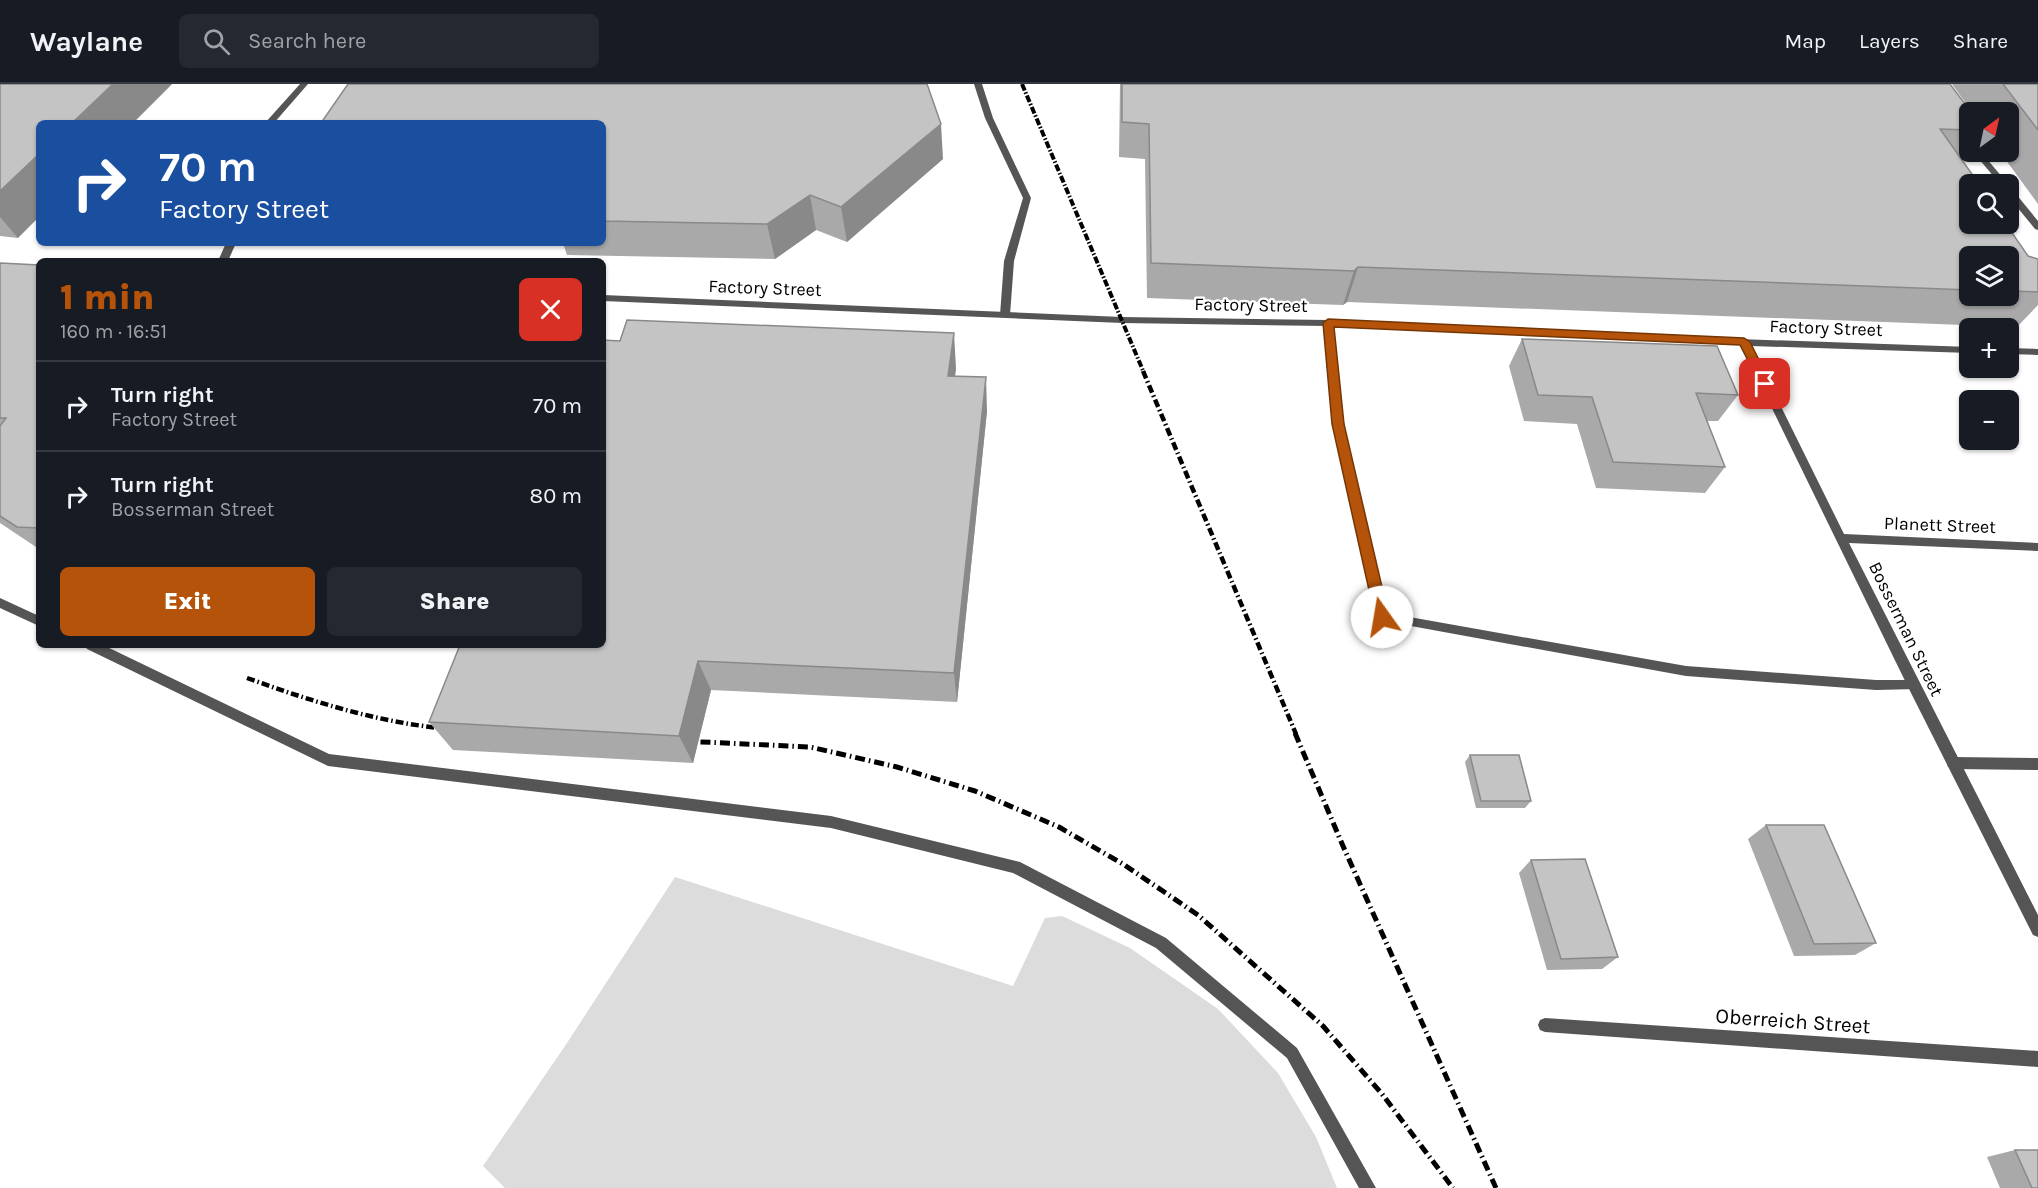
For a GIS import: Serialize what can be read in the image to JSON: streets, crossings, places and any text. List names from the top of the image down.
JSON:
{
  "streets": {
    "street": [
      "Factory Street",
      "Planett Street",
      "Bosserman Street",
      "Oberreich Street"
    ]
  },
  "crossings": [
    ["Factory Street", "Bosserman Street"],
    ["Planett Street", "Bosserman Street"]
  ],
  "north": "top right",
  "page": {
    "header": "Waylane",
    "search": "Search here",
    "nav": ["Map", "Layers", "Share"],
    "map_buttons": ["+", "−"],
    "turn": ["70 m", "Factory Street"],
    "heading": ["1 min", "160 m · 16:51"],
    "list": [
      {
        "name": "Turn right",
        "note": "Factory Street",
        "value": "70 m"
      },
      {
        "name": "Turn right",
        "note": "Bosserman Street",
        "value": "80 m"
      }
    ],
    "buttons": ["Exit", "Share"]
  }
}
